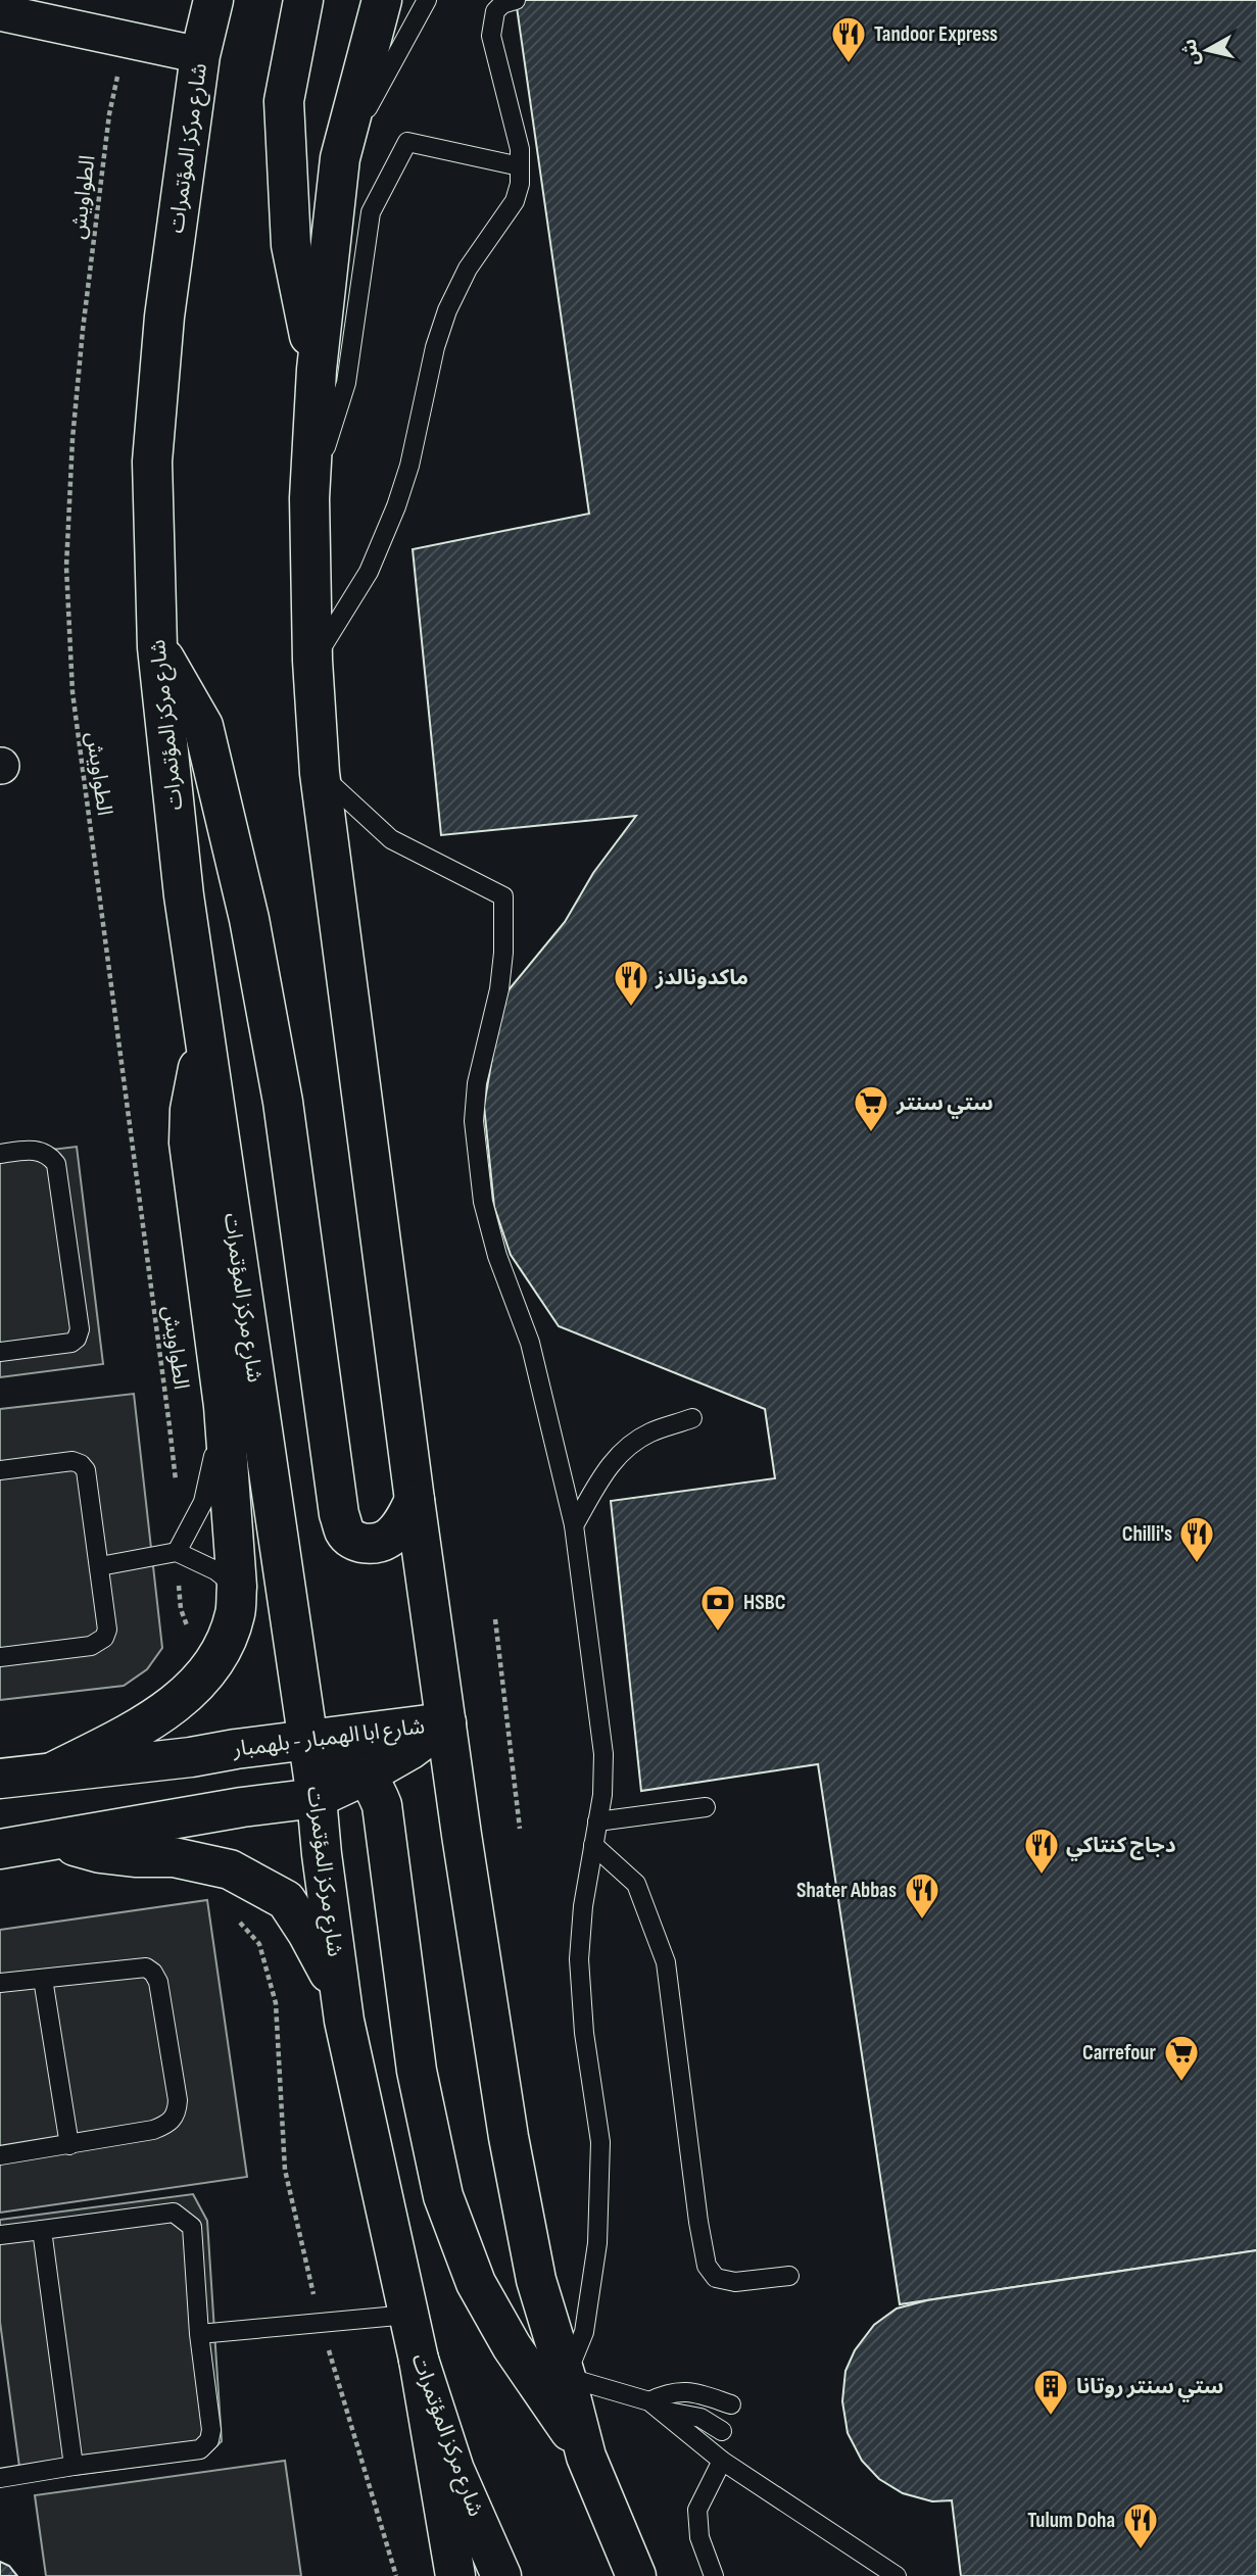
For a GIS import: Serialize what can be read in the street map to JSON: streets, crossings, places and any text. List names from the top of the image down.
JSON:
{
  "streets": {
    "street": ["شارع مركز المؤتمرات", "شارع ابا الهمبار - بلهمبار"],
    "path": ["الطواويش"]
  },
  "crossings": [
    ["شارع مركز المؤتمرات", "شارع ابا الهمبار - بلهمبار"]
  ],
  "places": {
    "restaurant": [
      "Tandoor Express",
      "ماكدونالدز",
      "Chilli's",
      "دجاج كنتاكي",
      "Shater Abbas",
      "Tulum Doha"
    ],
    "supermarket": ["ستي سنتر", "Carrefour"],
    "bank": ["HSBC"],
    "building": ["ستي سنتر روتانا"]
  },
  "north": "left"
}
